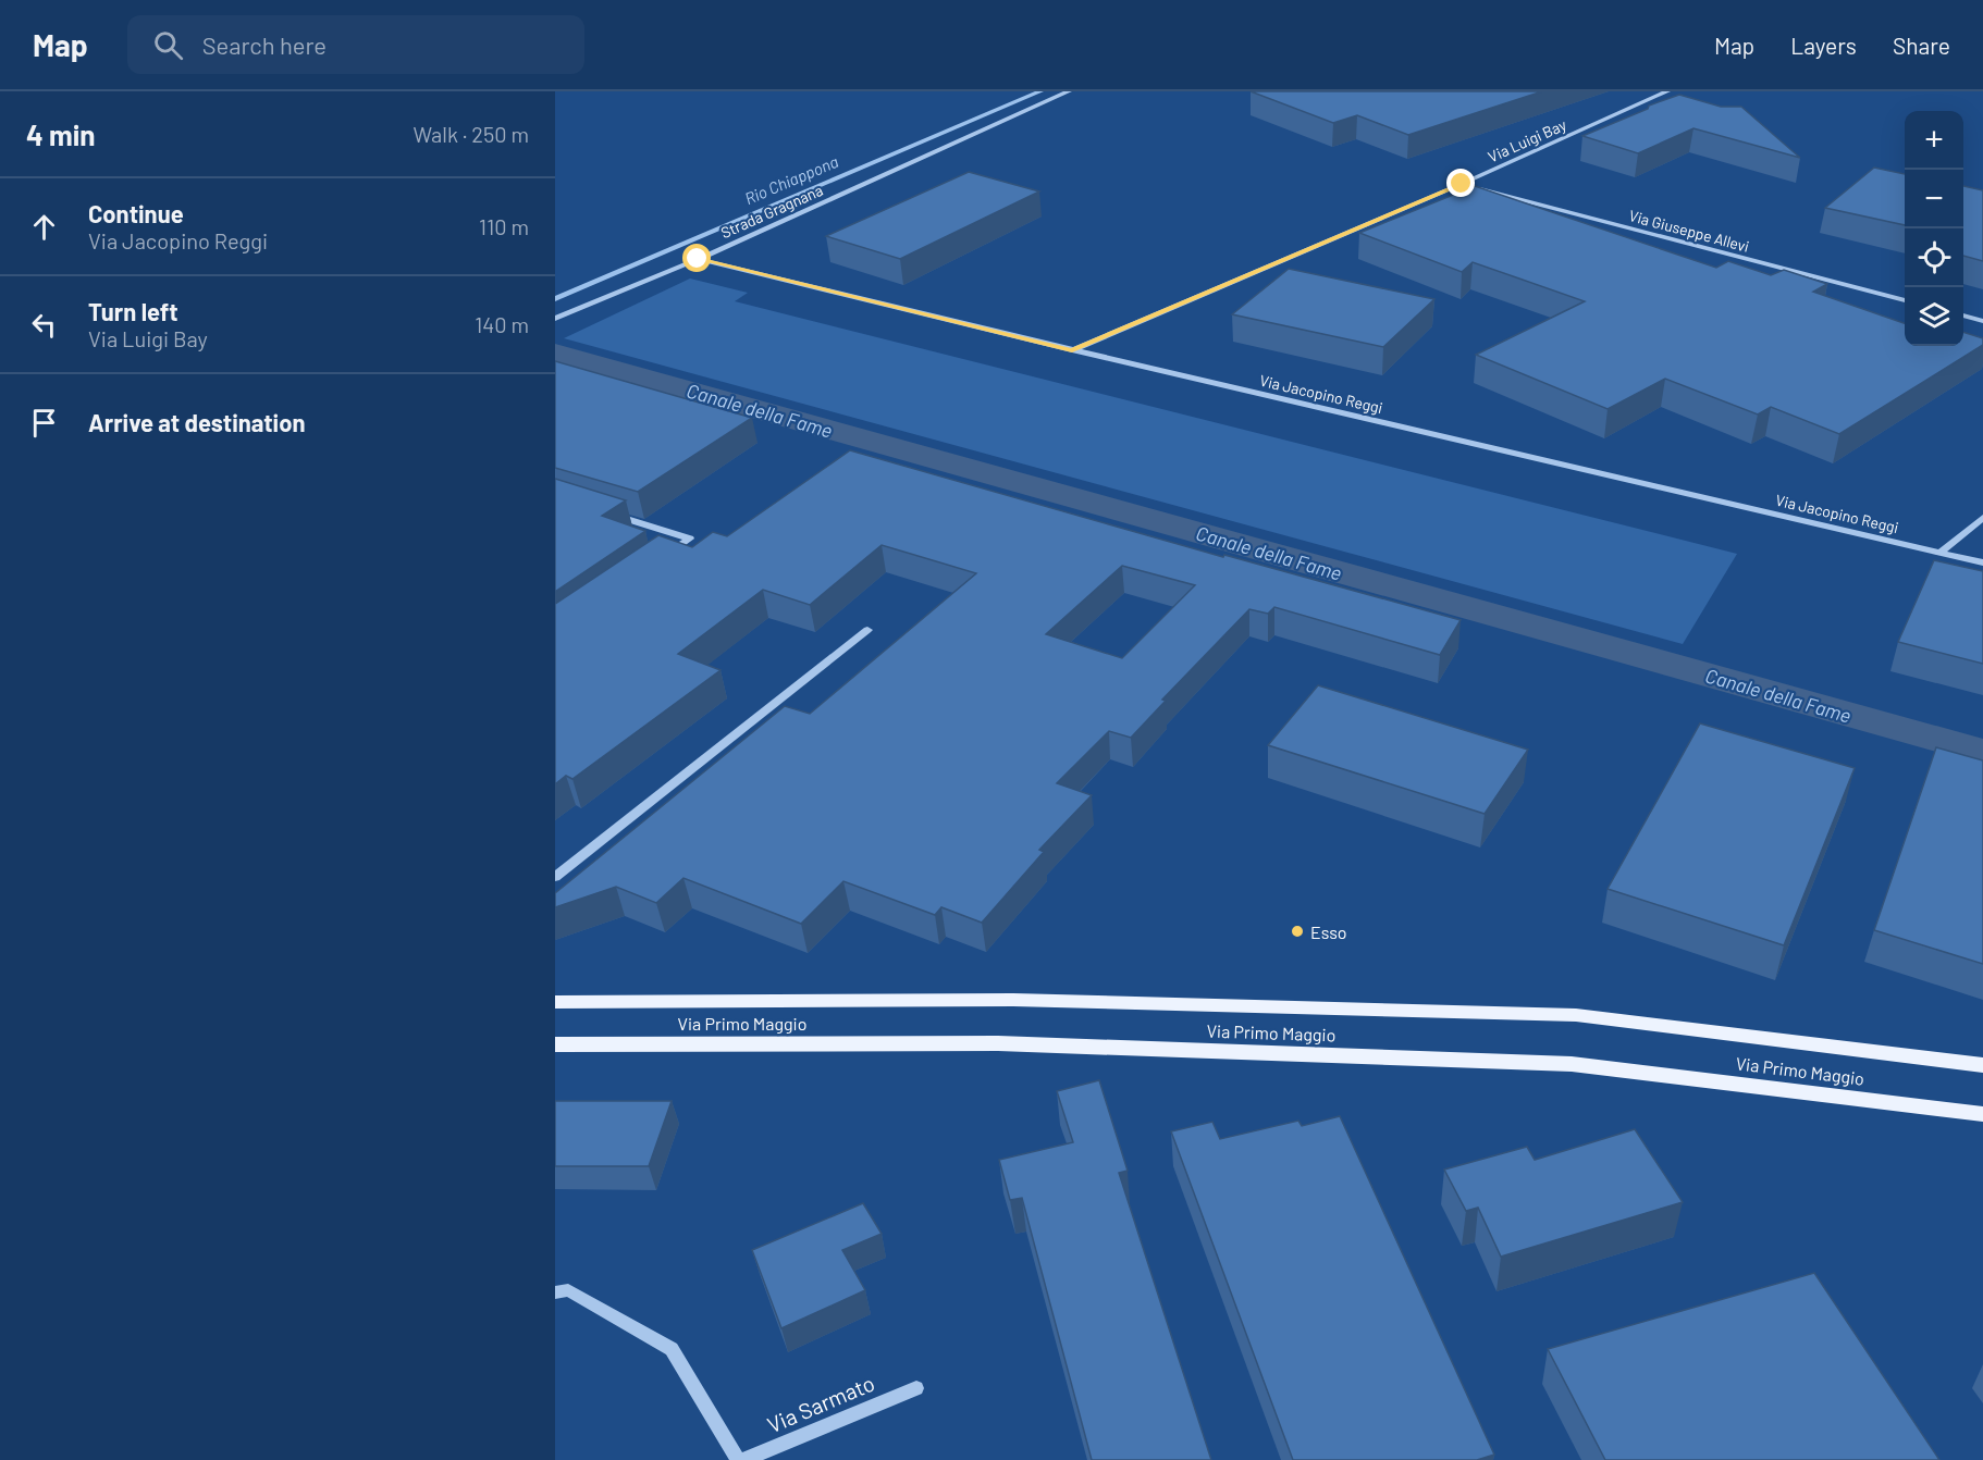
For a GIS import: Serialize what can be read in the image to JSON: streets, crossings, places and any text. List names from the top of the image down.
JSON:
{
  "streets": {
    "main road": ["Via Primo Maggio"],
    "street": [
      "Via Luigi Bay",
      "Strada Gragnana",
      "Via Giuseppe Allevi",
      "Via Jacopino Reggi",
      "Via Sarmato"
    ]
  },
  "crossings": [
    ["Via Luigi Bay", "Via Giuseppe Allevi"],
    ["Via Luigi Bay", "Via Jacopino Reggi"],
    ["Strada Gragnana", "Via Jacopino Reggi"]
  ],
  "water": ["Rio Chiappona", "Canale della Fame"],
  "places": ["Esso"],
  "page": {
    "header": "Map",
    "search": "Search here",
    "nav": ["Map", "Layers", "Share"],
    "heading": ["4 min", "Walk · 250 m"],
    "map_buttons": ["+", "−"],
    "list": [
      ["Continue", "Via Jacopino Reggi", "110 m"],
      ["Turn left", "Via Luigi Bay", "140 m"],
      "Arrive at destination"
    ]
  }
}
